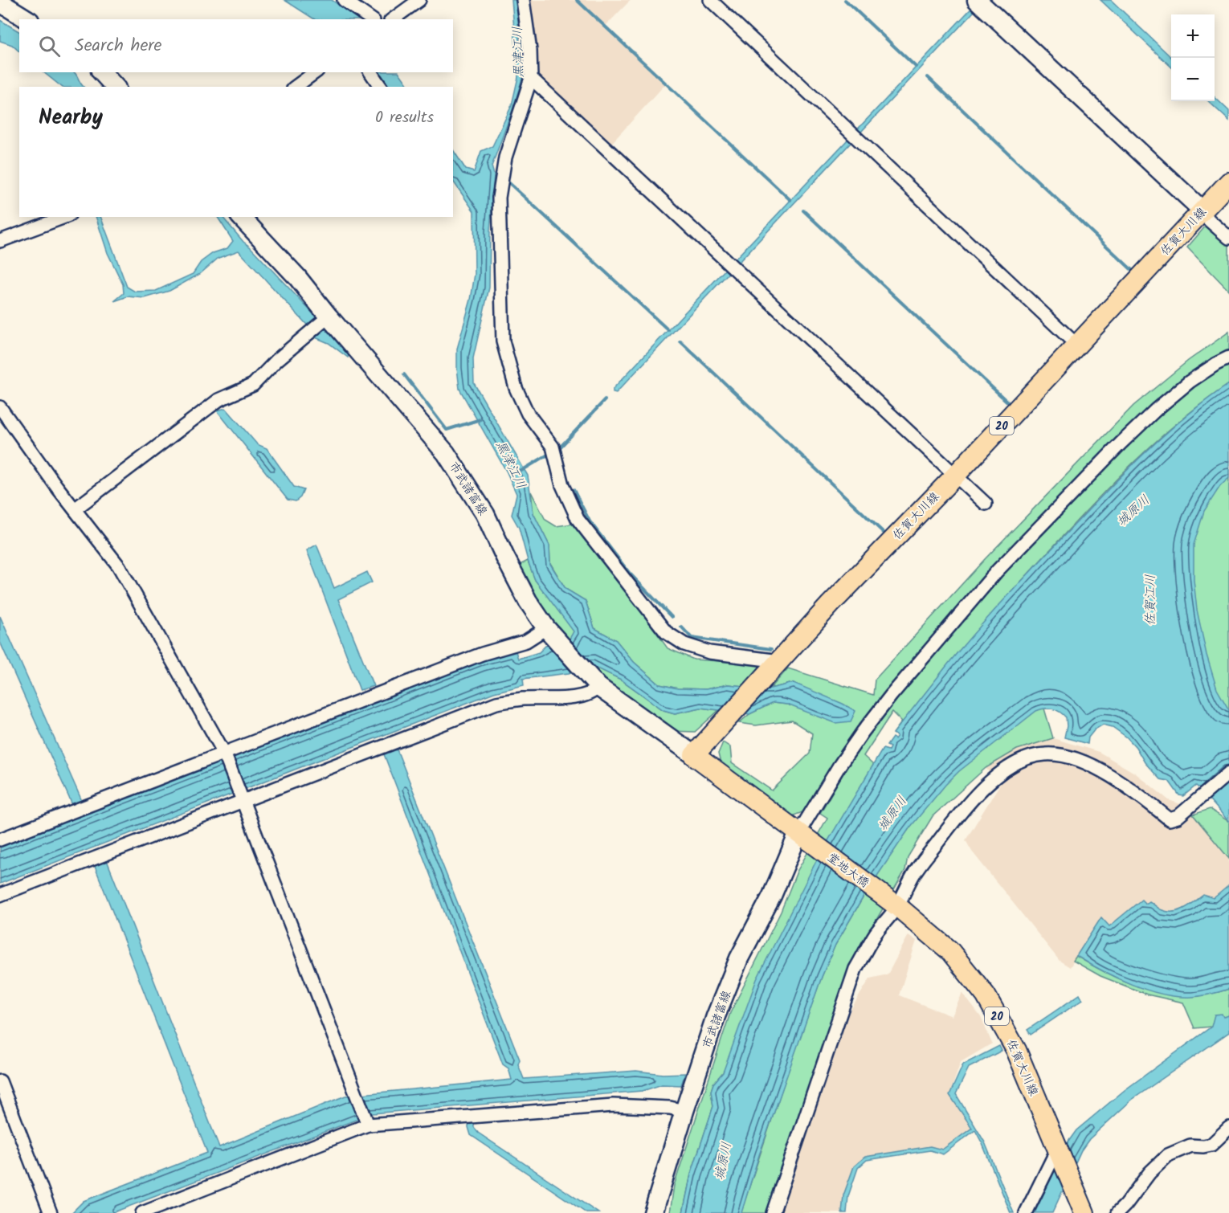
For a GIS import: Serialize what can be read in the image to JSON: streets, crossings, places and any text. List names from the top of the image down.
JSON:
{
  "streets": {
    "main road": [
      "佐賀大川線",
      "20",
      "市武諸富線",
      "堂地大橋"
    ]
  },
  "crossings": [
    ["佐賀大川線", "20"],
    ["佐賀大川線", "市武諸富線"],
    ["佐賀大川線", "堂地大橋"],
    ["20", "市武諸富線"],
    ["20", "堂地大橋"],
    ["市武諸富線", "堂地大橋"]
  ],
  "water": ["黒津江川", "城原川", "佐賀江川"],
  "page": {
    "map_buttons": ["+", "−"],
    "search": "Search here",
    "heading": ["Nearby", "0 results"]
  }
}
